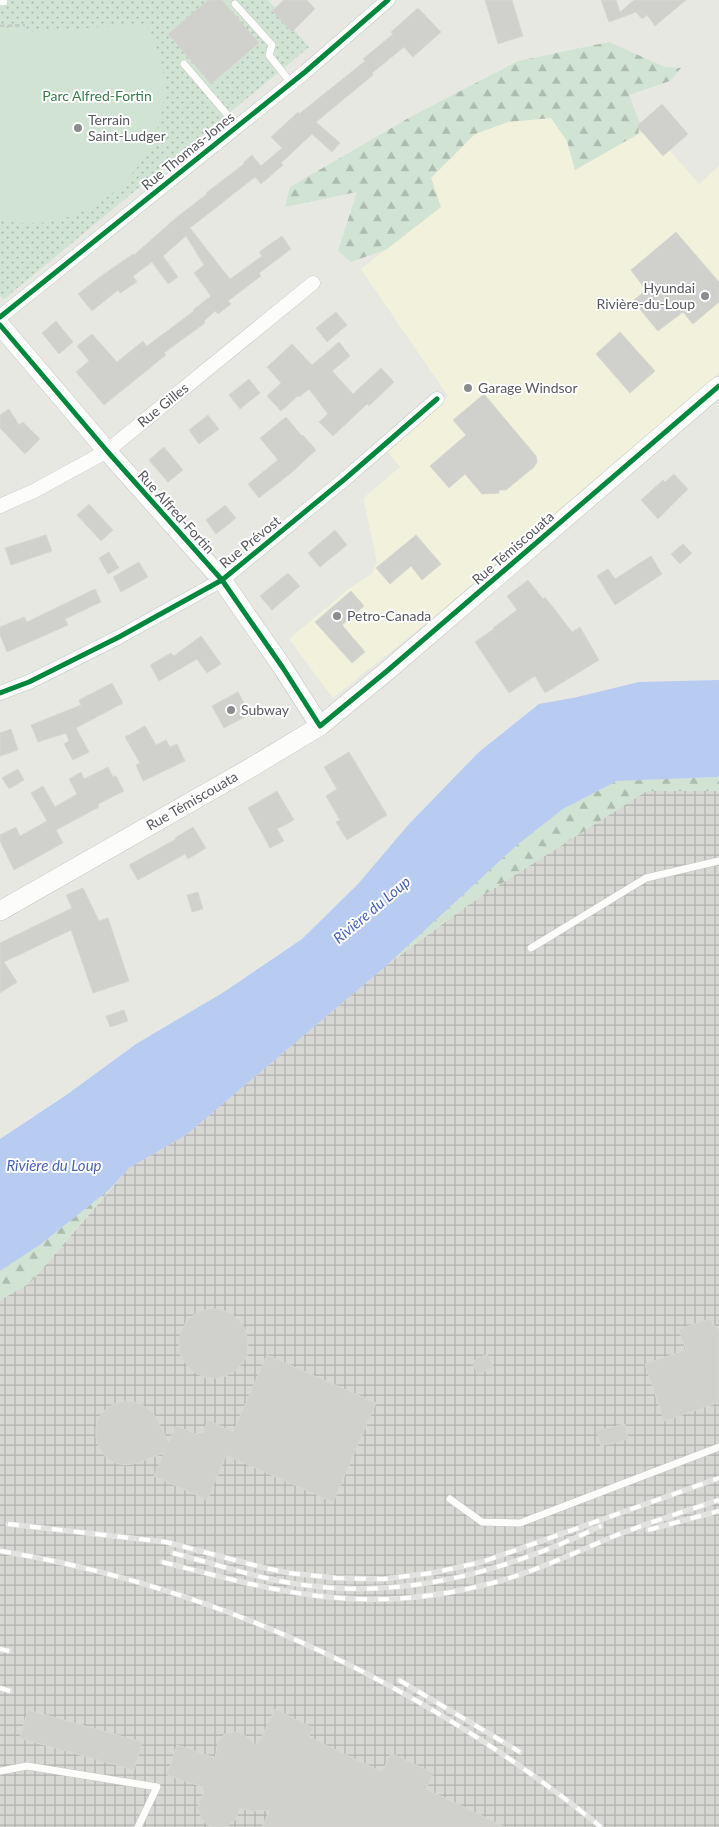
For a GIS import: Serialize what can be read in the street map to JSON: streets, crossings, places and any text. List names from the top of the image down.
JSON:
{
  "streets": {
    "main road": ["Rue Alfred-Fortin", "Rue Témiscouata"],
    "street": ["Rue Thomas-Jones", "Rue Gilles", "Rue Prévost"]
  },
  "crossings": [
    ["Rue Gilles", "Rue Alfred-Fortin"],
    ["Rue Alfred-Fortin", "Rue Prévost"],
    ["Rue Alfred-Fortin", "Rue Témiscouata"]
  ],
  "water": ["Rivière du Loup"],
  "parks": ["Parc Alfred-Fortin"],
  "places": [
    "Terrain Saint-Ludger",
    "Hyundai Rivière-du-Loup",
    "Garage Windsor",
    "Petro-Canada",
    "Subway"
  ]
}
